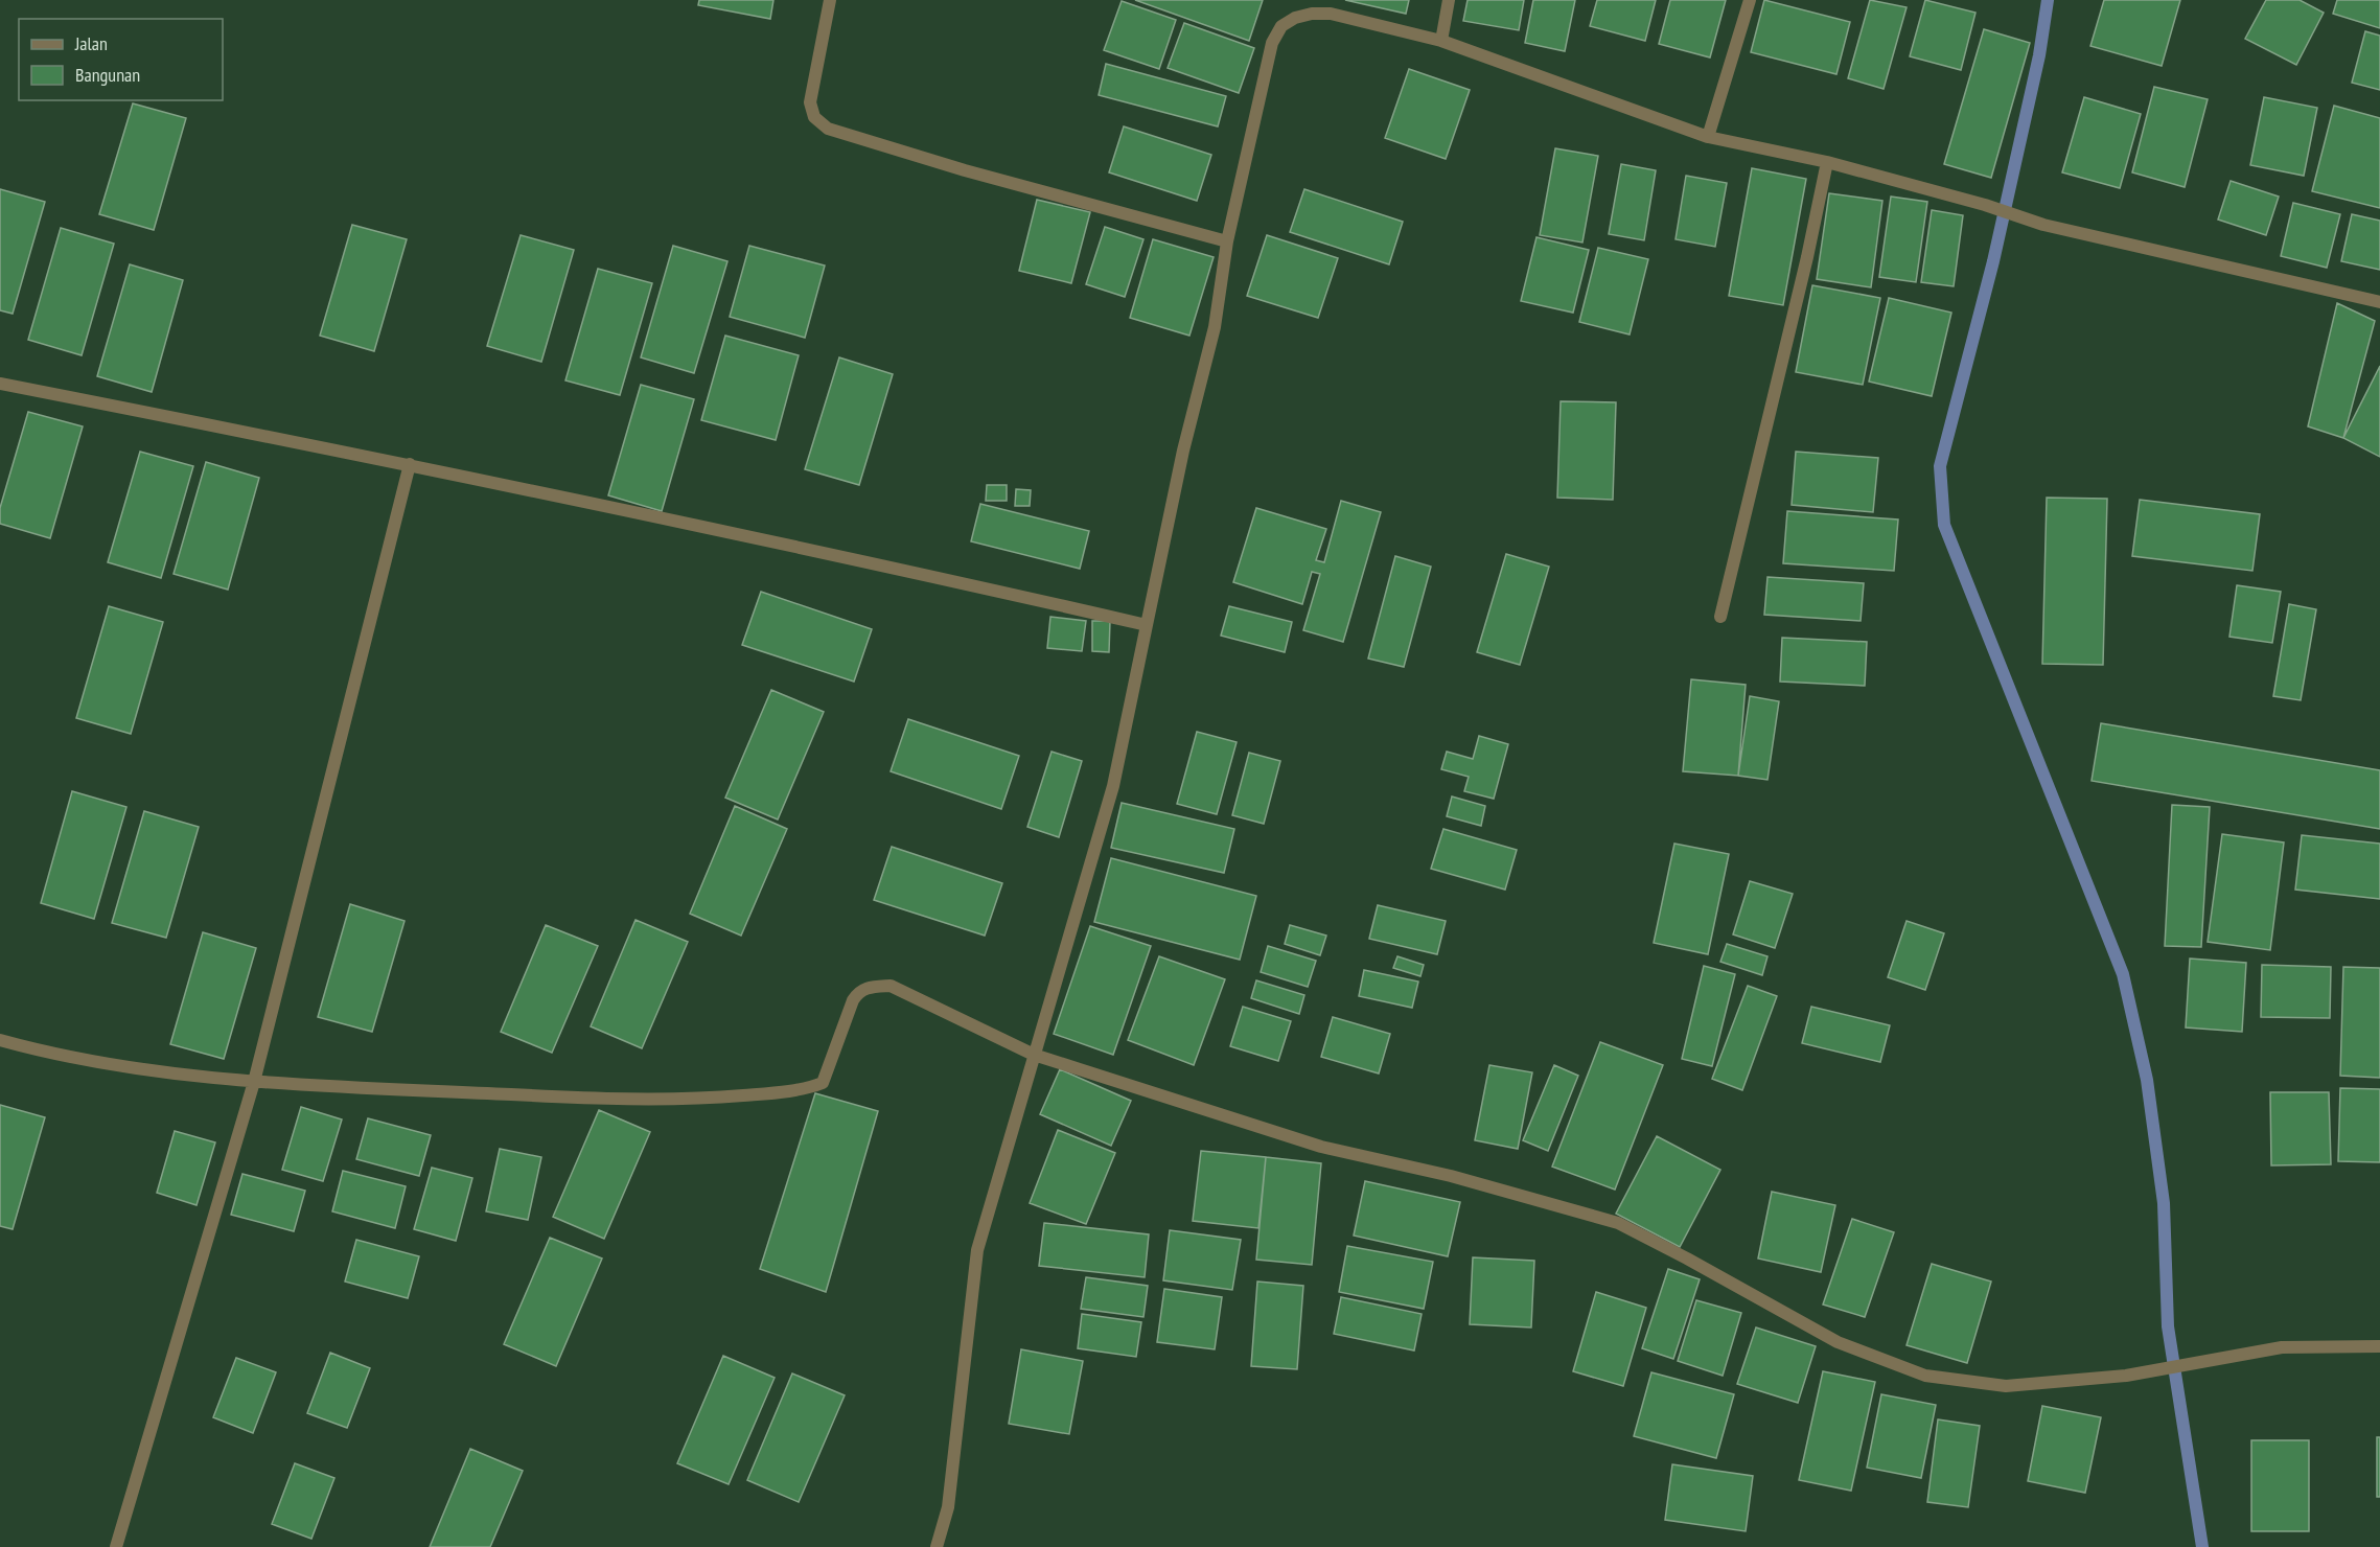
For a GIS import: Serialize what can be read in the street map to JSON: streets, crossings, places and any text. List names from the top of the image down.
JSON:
{
  "legend": ["Jalan", "Bangunan"]
}
